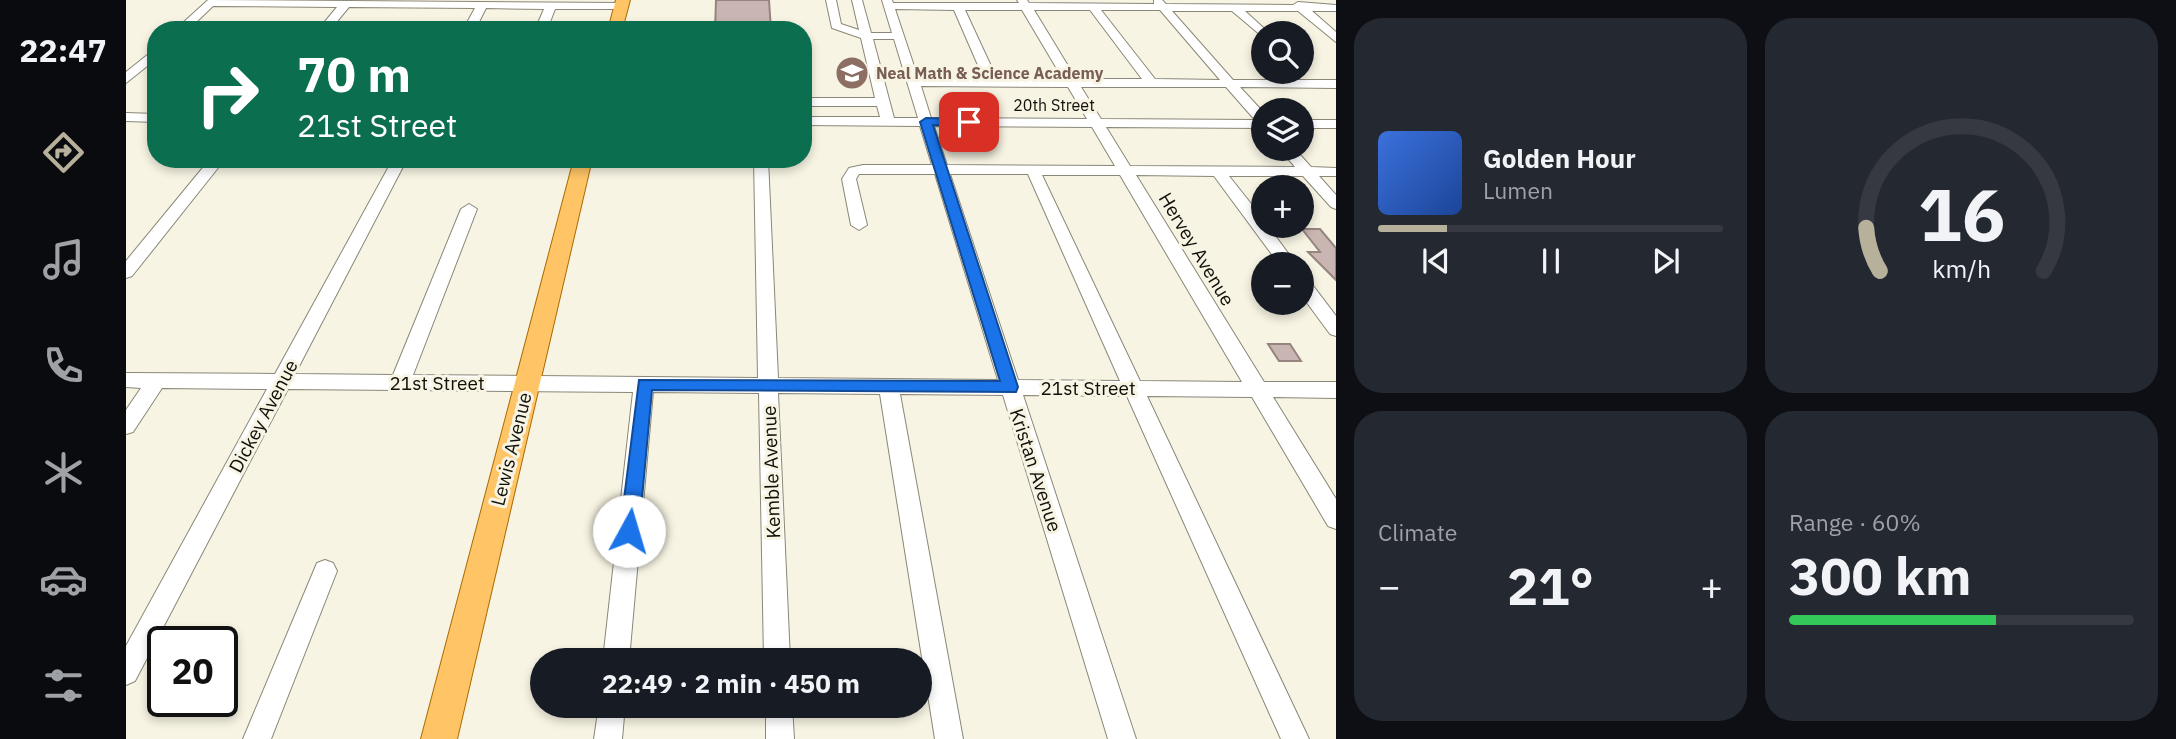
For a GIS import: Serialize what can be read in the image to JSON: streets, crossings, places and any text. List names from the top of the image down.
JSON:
{
  "streets": {
    "main road": ["Lewis Avenue"],
    "street": [
      "20th Street",
      "Hervey Avenue",
      "21st Street",
      "Dickey Avenue",
      "Kristan Avenue",
      "Kemble Avenue"
    ]
  },
  "crossings": [
    ["20th Street", "Hervey Avenue"],
    ["20th Street", "Kristan Avenue"],
    ["Hervey Avenue", "21st Street"],
    ["21st Street", "Dickey Avenue"],
    ["21st Street", "Lewis Avenue"],
    ["21st Street", "Kristan Avenue"],
    ["21st Street", "Kemble Avenue"]
  ],
  "places": {
    "school or university": ["Neal Math & Science Academy"]
  },
  "page": {
    "tabs": "22:47",
    "map_buttons": ["+", "−"],
    "turn": ["70 m", "21st Street"],
    "song": ["Golden Hour", "Lumen"],
    "tile": [
      "Climate",
      ["Range · 60%", "300 km"]
    ],
    "heat": ["−", "21°", "+"],
    "limit": "20",
    "trip": "22:49 · 2 min · 450 m",
    "gauge": ["16", "km/h"]
  }
}
